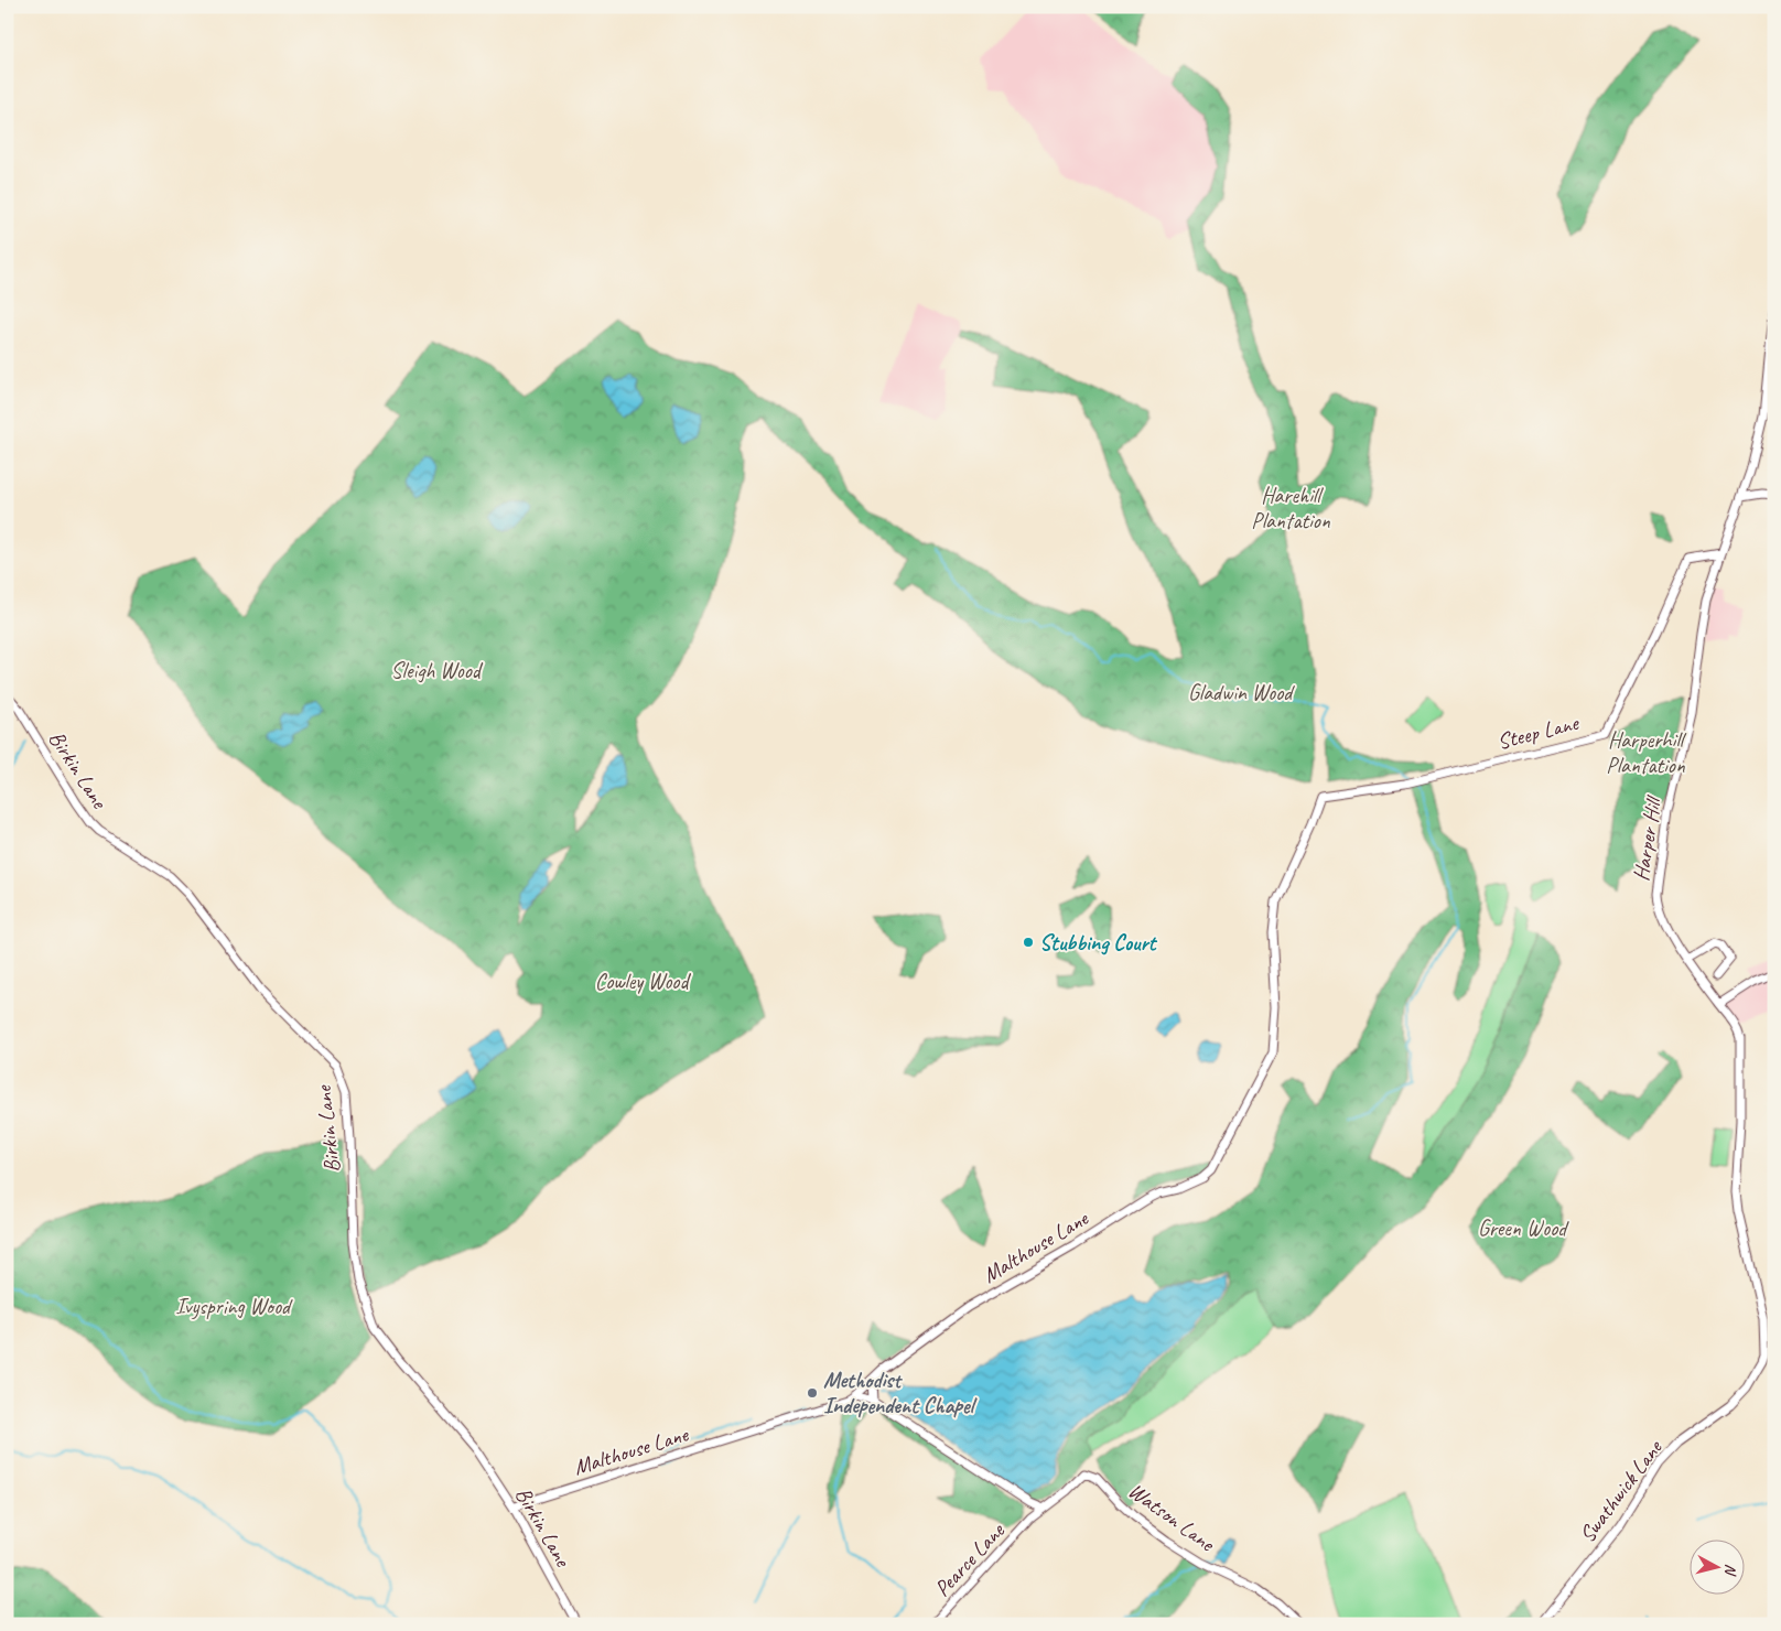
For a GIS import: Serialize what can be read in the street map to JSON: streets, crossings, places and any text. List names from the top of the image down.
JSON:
{
  "streets": {
    "street": [
      "Steep Lane",
      "Birkin Lane",
      "Harper Hill",
      "Malthouse Lane",
      "Swathwick Lane",
      "Watson Lane",
      "Pearce Lane"
    ]
  },
  "crossings": [
    ["Steep Lane", "Harper Hill"],
    ["Steep Lane", "Malthouse Lane"],
    ["Birkin Lane", "Malthouse Lane"],
    ["Harper Hill", "Swathwick Lane"],
    ["Watson Lane", "Pearce Lane"]
  ],
  "parks": [
    "Harehill Plantation",
    "Sleigh Wood",
    "Gladwin Wood",
    "Harperhill Plantation",
    "Cowley Wood",
    "Green Wood",
    "Ivyspring Wood"
  ],
  "places": ["Stubbing Court", "Methodist Independent Chapel"],
  "north": "right"
}
